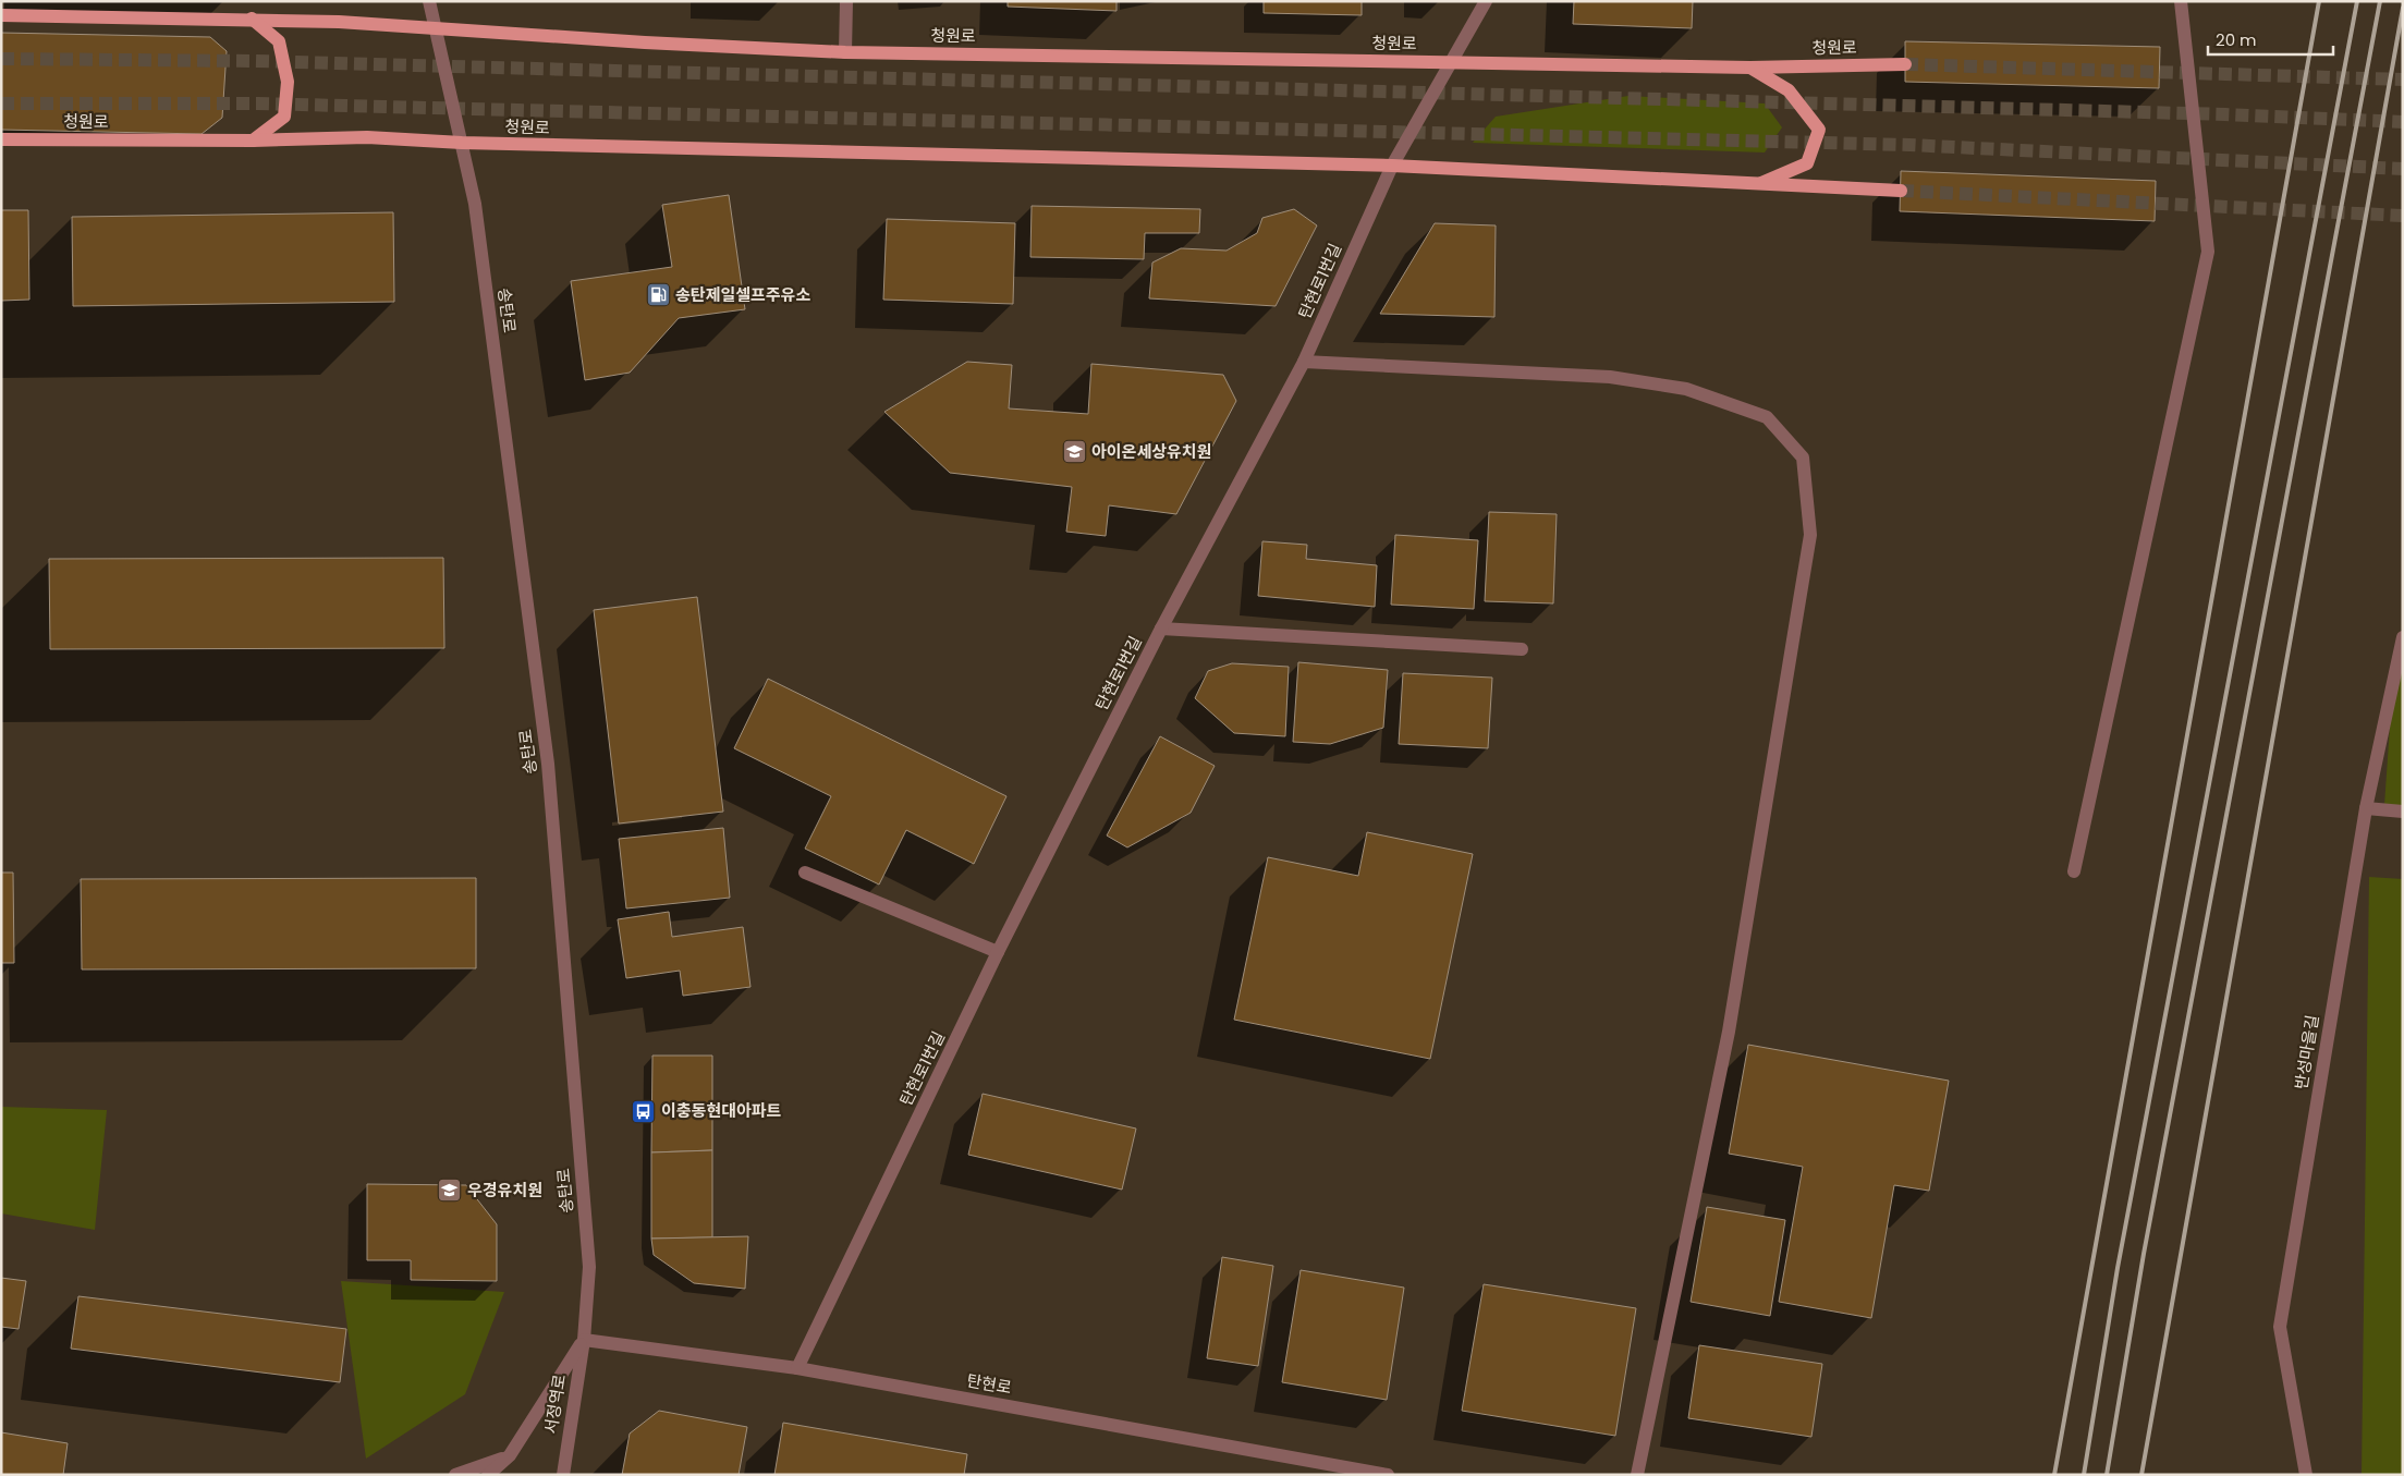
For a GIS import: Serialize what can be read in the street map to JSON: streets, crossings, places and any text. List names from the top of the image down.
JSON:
{
  "streets": {
    "main road": ["청원로"],
    "street": [
      "탄현로1번길",
      "송탄로",
      "반성마을길",
      "탄현로",
      "서정역로"
    ]
  },
  "crossings": [
    ["청원로", "탄현로1번길"],
    ["청원로", "송탄로"],
    ["탄현로1번길", "탄현로"],
    ["송탄로", "탄현로"],
    ["송탄로", "서정역로"],
    ["탄현로", "서정역로"]
  ],
  "places": {
    "fuel station": ["송탄제일셀프주유소"],
    "school or university": ["아이온세상유치원", "우경유치원"],
    "bus stop": ["이충동현대아파트"]
  },
  "scale_bar": "20 m"
}
